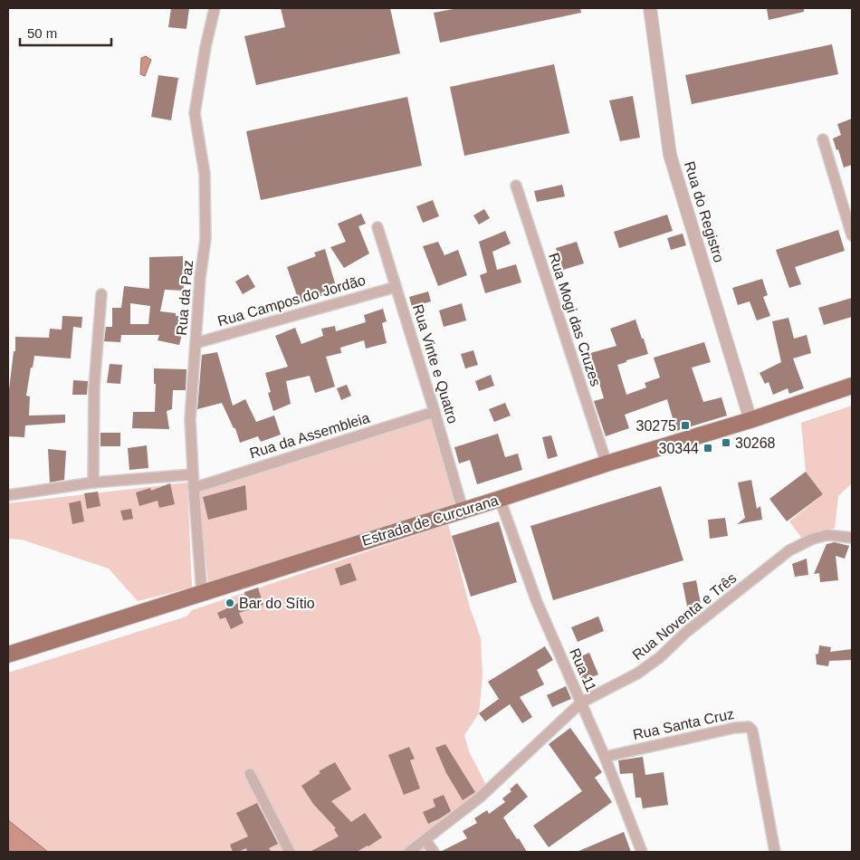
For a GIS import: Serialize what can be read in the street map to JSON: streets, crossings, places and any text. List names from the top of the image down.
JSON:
{
  "streets": {
    "main road": ["Estrada de Curcurana"],
    "street": [
      "Rua do Registro",
      "Rua da Paz",
      "Rua Campos do Jordão",
      "Rua Mogi das Cruzes",
      "Rua Vinte e Quatro",
      "Rua da Assembleia",
      "Rua Noventa e Três",
      "Rua 11",
      "Rua Santa Cruz"
    ]
  },
  "crossings": [
    ["Rua do Registro", "Estrada de Curcurana"],
    ["Rua da Paz", "Rua Campos do Jordão"],
    ["Rua da Paz", "Rua da Assembleia"],
    ["Rua da Paz", "Estrada de Curcurana"],
    ["Rua Campos do Jordão", "Rua Vinte e Quatro"],
    ["Rua Mogi das Cruzes", "Estrada de Curcurana"],
    ["Rua Vinte e Quatro", "Rua da Assembleia"],
    ["Rua Vinte e Quatro", "Estrada de Curcurana"],
    ["Estrada de Curcurana", "Rua 11"],
    ["Rua Noventa e Três", "Rua 11"],
    ["Rua 11", "Rua Santa Cruz"]
  ],
  "places": {
    "transit": ["30275", "30268", "30344"],
    "other": ["Bar do Sítio"]
  },
  "scale_bar": "50 m"
}
